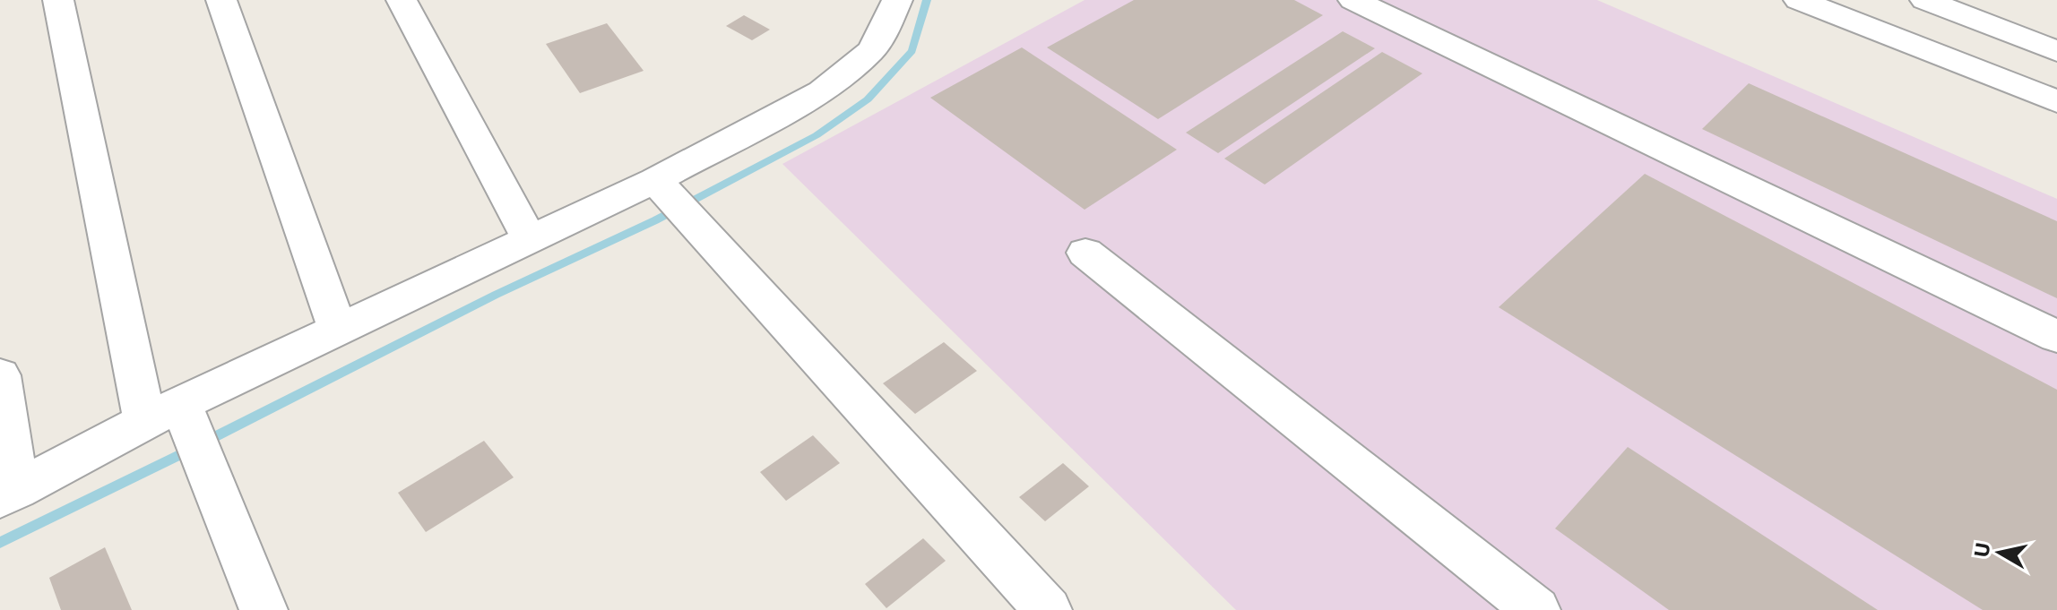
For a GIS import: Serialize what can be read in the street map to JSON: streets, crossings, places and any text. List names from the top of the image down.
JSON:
{
  "north": "left"
}
